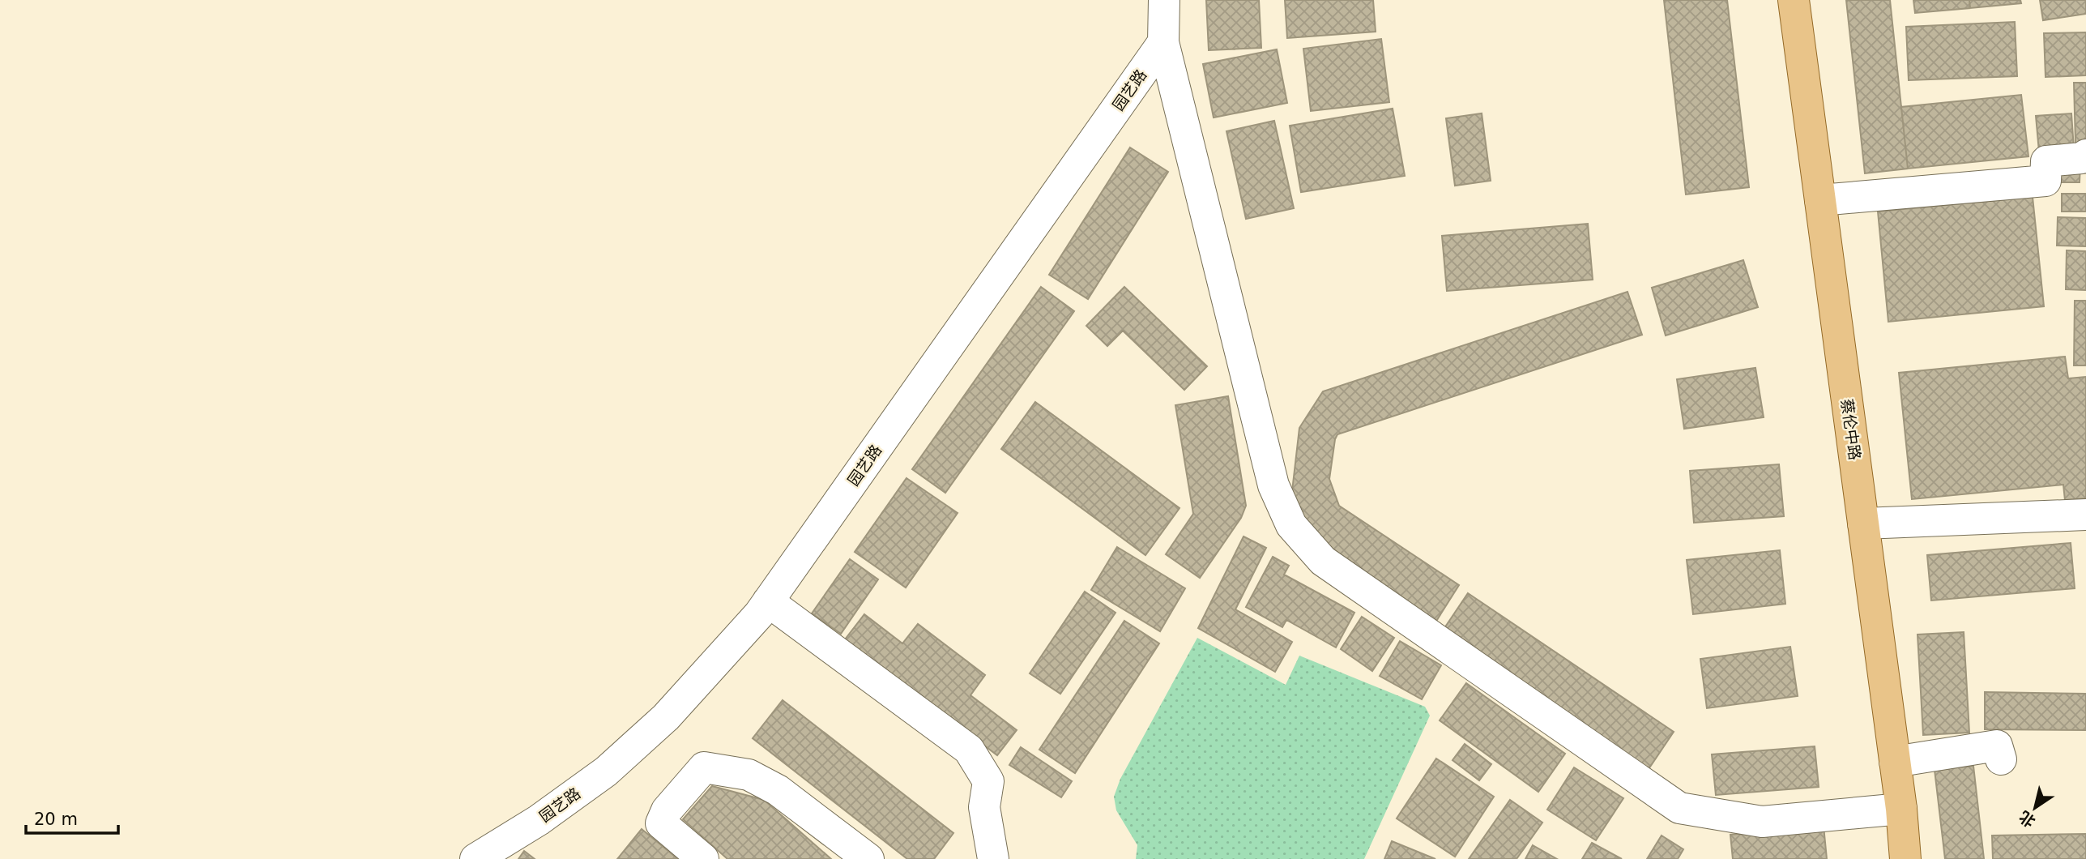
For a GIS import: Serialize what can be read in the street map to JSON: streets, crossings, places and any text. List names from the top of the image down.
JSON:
{
  "streets": {
    "main road": ["蔡伦中路"],
    "street": ["园艺路"]
  },
  "scale_bar": "20 m",
  "north": "bottom left"
}
